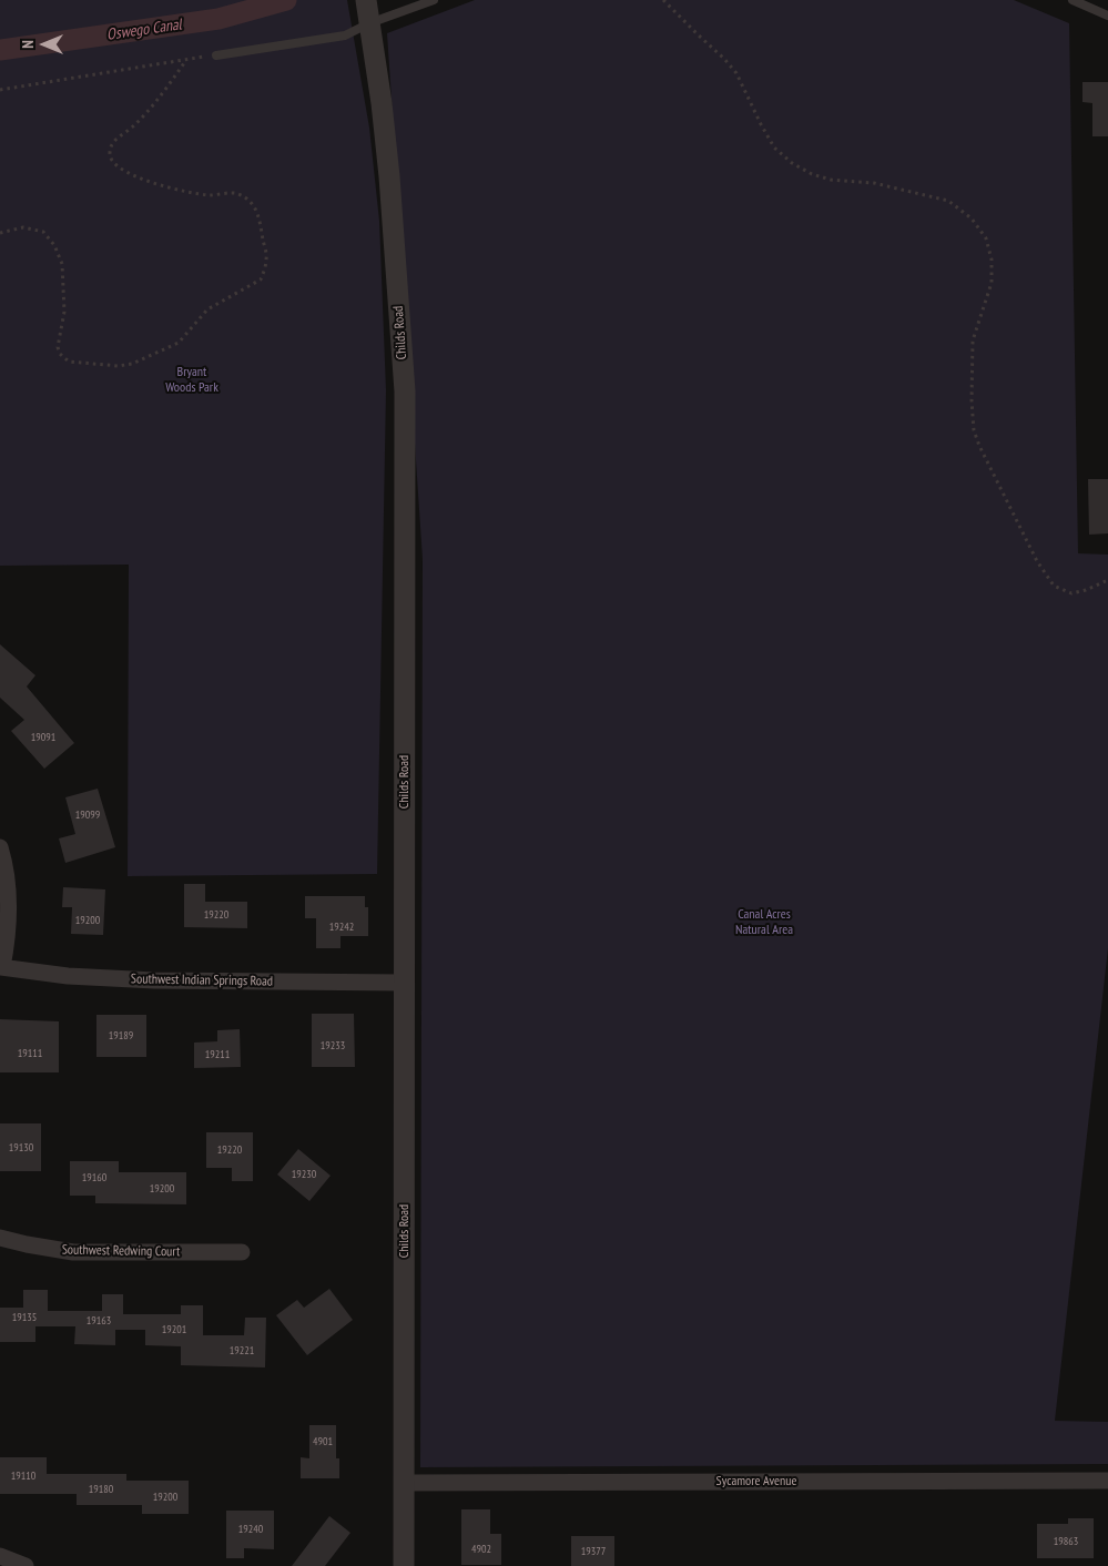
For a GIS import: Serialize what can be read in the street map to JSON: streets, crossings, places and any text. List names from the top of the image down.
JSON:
{
  "streets": {
    "street": [
      "Childs Road",
      "Southwest Indian Springs Road",
      "Southwest Redwing Court",
      "Sycamore Avenue"
    ]
  },
  "crossings": [
    ["Childs Road", "Southwest Indian Springs Road"],
    ["Childs Road", "Sycamore Avenue"]
  ],
  "water": ["Oswego Canal"],
  "parks": ["Bryant Woods Park", "Canal Acres Natural Area"],
  "house_numbers": [
    "19091",
    "19099",
    "19220",
    "19200",
    "19242",
    "19189",
    "19233",
    "19111",
    "19211",
    "19130",
    "19220",
    "19230",
    "19160",
    "19200",
    "19135",
    "19163",
    "19201",
    "19221",
    "4901",
    "19110",
    "19180",
    "19200",
    "19240",
    "19863",
    "4902",
    "19377"
  ],
  "north": "left"
}
